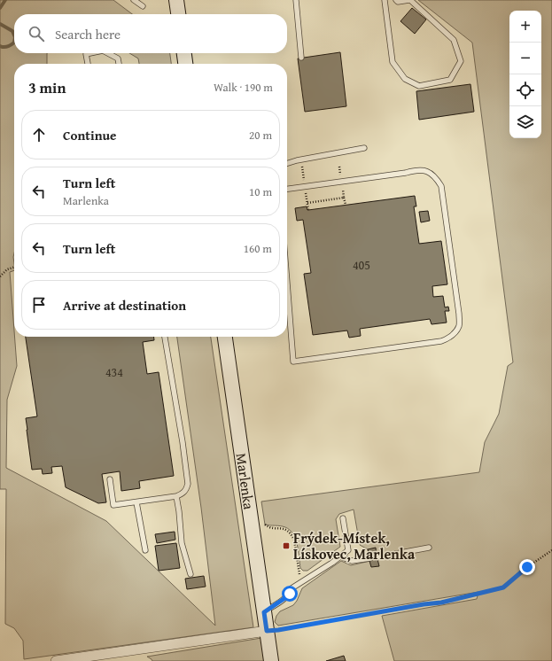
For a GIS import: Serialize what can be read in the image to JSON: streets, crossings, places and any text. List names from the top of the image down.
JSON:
{
  "streets": {
    "main road": ["Marlenka"]
  },
  "places": {
    "transit": ["Frýdek-Místek, Lískovec, Marlenka"]
  },
  "house_numbers": ["405", "434"],
  "page": {
    "map_buttons": ["+", "−"],
    "search": "Search here",
    "heading": ["3 min", "Walk · 190 m"],
    "list": [
      ["Continue", "20 m"],
      ["Turn left", "Marlenka", "10 m"],
      ["Turn left", "160 m"],
      "Arrive at destination"
    ]
  }
}
